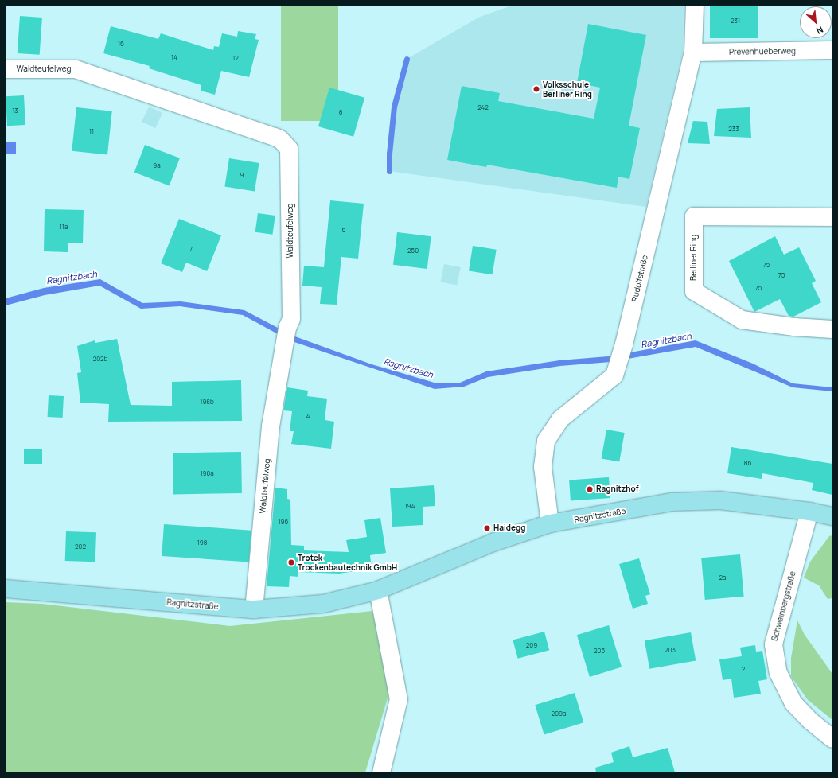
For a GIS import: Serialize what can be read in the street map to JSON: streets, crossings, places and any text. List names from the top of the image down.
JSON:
{
  "streets": {
    "main road": ["Ragnitzstraße"],
    "street": [
      "Prevenhueberweg",
      "Waldteufelweg",
      "Berliner Ring",
      "Rudolfstraße",
      "Schweinbergstraße"
    ]
  },
  "crossings": [
    ["Prevenhueberweg", "Rudolfstraße"],
    ["Waldteufelweg", "Ragnitzstraße"],
    ["Rudolfstraße", "Ragnitzstraße"],
    ["Ragnitzstraße", "Schweinbergstraße"]
  ],
  "water": ["Ragnitzbach"],
  "places": [
    "Volksschule Berliner Ring",
    "Ragnitzhof",
    "Haidegg",
    "Trotek Trockenbautechnik GmbH"
  ],
  "house_numbers": [
    "231",
    "16",
    "14",
    "12",
    "242",
    "13",
    "8",
    "233",
    "11",
    "9a",
    "9",
    "11a",
    "6",
    "7",
    "250",
    "75",
    "75",
    "75",
    "202b",
    "198b",
    "4",
    "186",
    "198a",
    "194",
    "196",
    "198",
    "202",
    "2a",
    "209",
    "203",
    "205",
    "2",
    "209a"
  ],
  "north": "bottom right"
}
